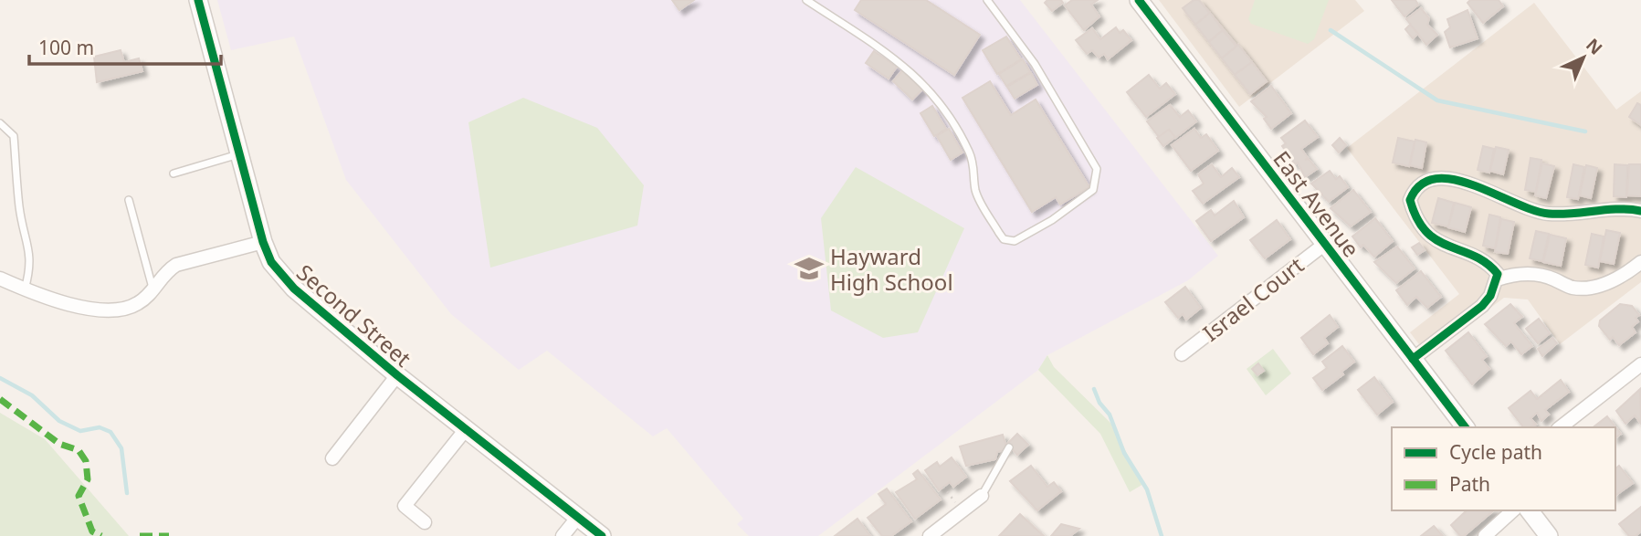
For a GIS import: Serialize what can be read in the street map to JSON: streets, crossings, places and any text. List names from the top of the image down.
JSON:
{
  "streets": {
    "street": ["East Avenue", "Israel Court", "Second Street"]
  },
  "crossings": [
    ["East Avenue", "Israel Court"]
  ],
  "places": {
    "school or university": ["Hayward High School"]
  },
  "legend": ["Cycle path", "Path"],
  "scale_bar": "100 m",
  "north": "top right"
}
